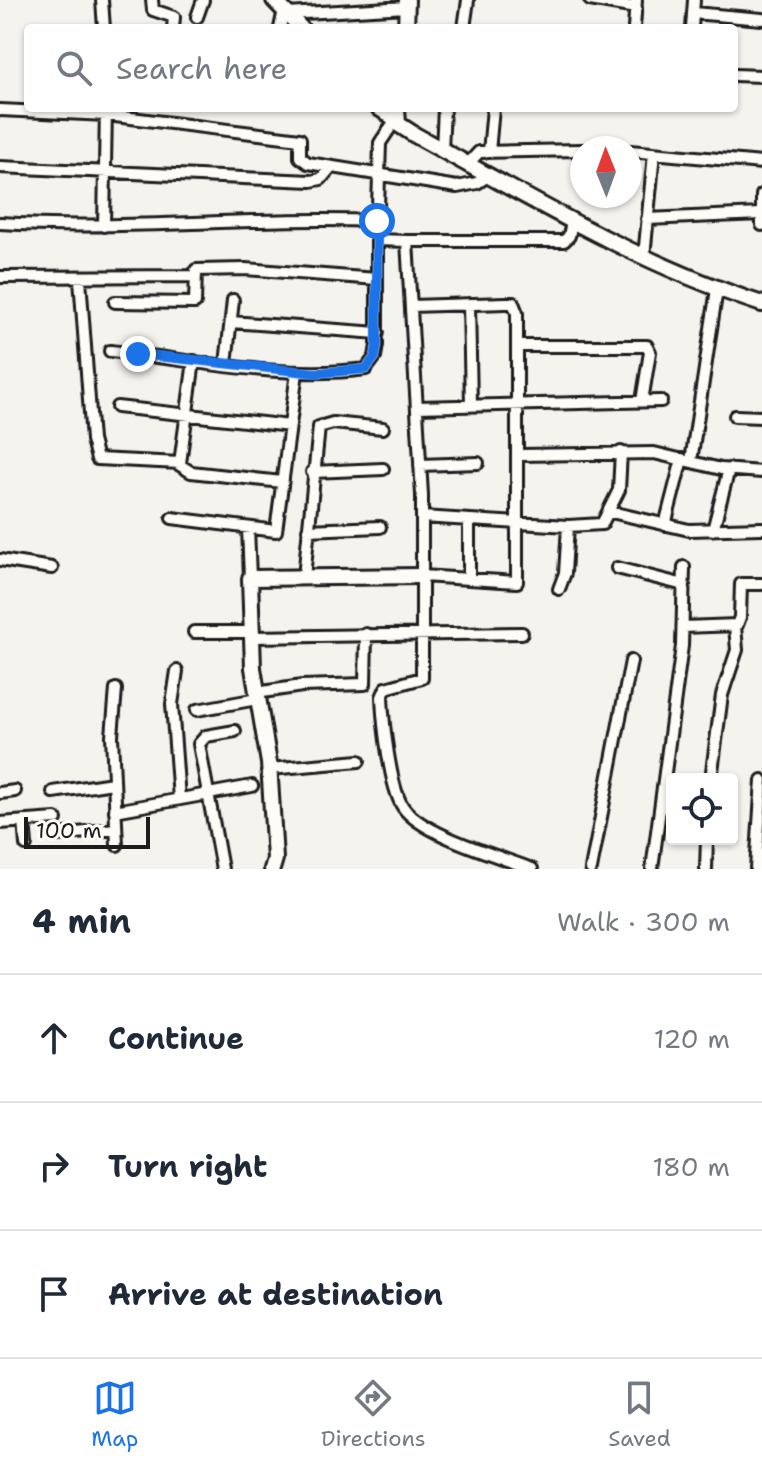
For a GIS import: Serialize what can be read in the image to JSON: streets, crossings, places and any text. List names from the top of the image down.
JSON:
{
  "scale_bar": "100 m",
  "north": "top",
  "page": {
    "search": "Search here",
    "scale": "100 m",
    "heading": ["4 min", "Walk · 300 m"],
    "list": [
      ["Continue", "120 m"],
      ["Turn right", "180 m"],
      "Arrive at destination"
    ],
    "nav": ["Map", "Directions", "Saved"]
  }
}
